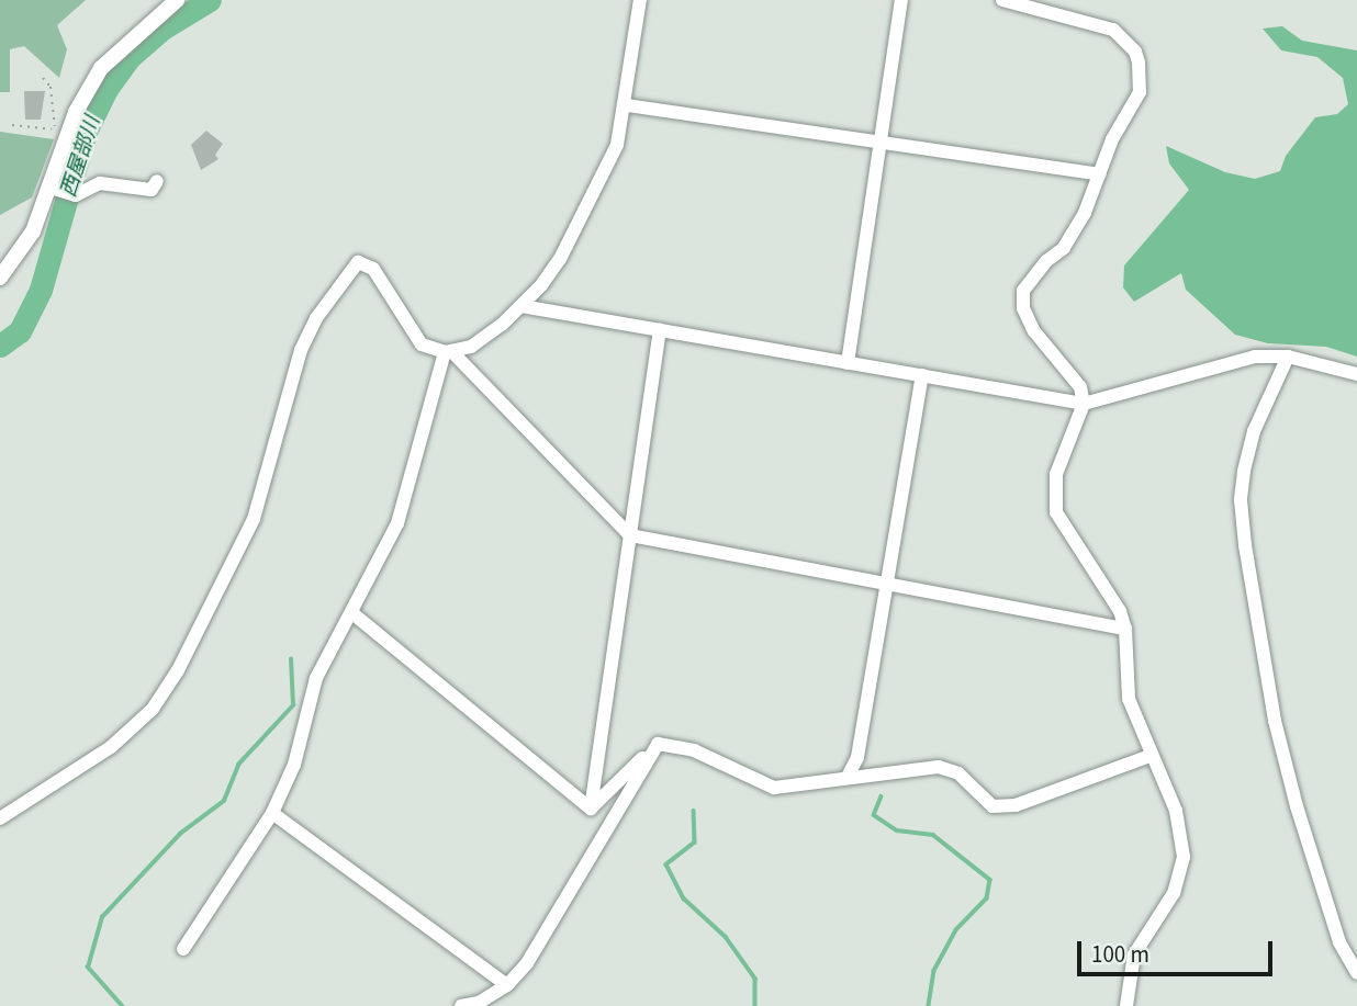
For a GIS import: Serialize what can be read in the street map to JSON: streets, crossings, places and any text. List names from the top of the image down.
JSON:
{
  "water": ["西屋部川"],
  "scale_bar": "100 m"
}
